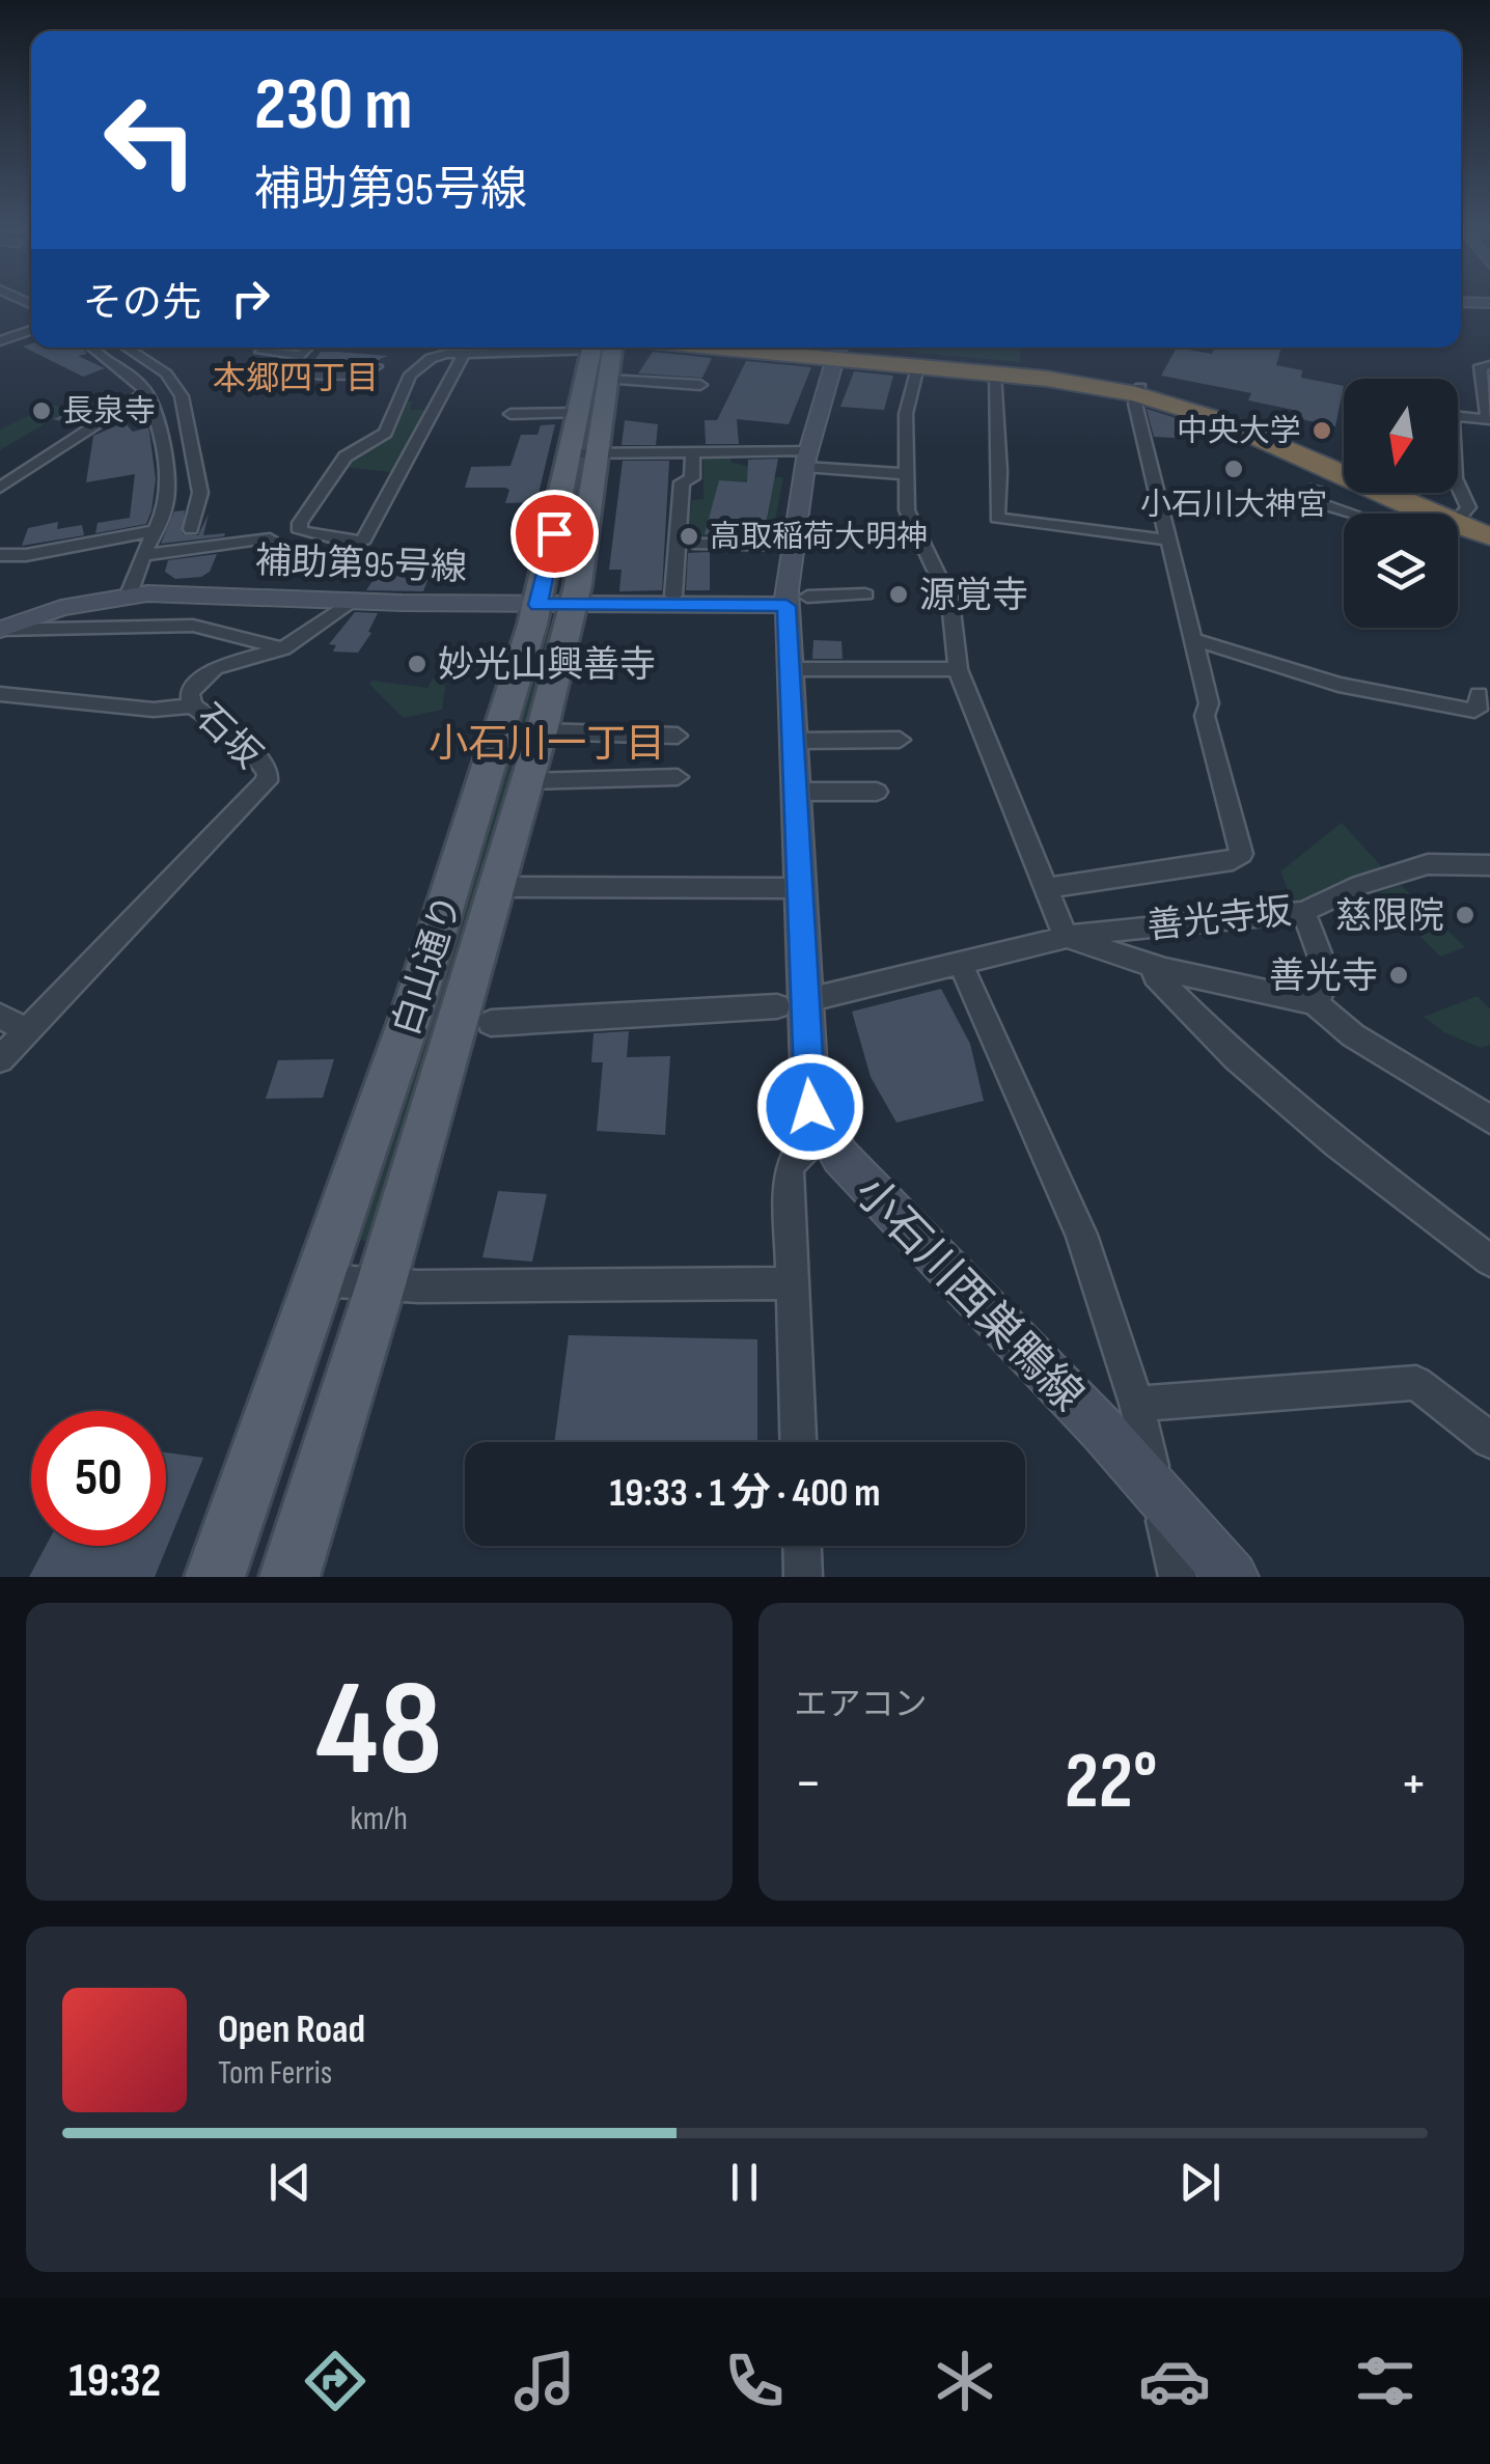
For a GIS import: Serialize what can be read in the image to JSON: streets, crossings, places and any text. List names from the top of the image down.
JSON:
{
  "streets": {
    "main road": ["補助第95号線", "白山通り", "小石川西巣鴨線"],
    "street": ["石坂", "善光寺坂"]
  },
  "crossings": [
    ["補助第95号線", "石坂"],
    ["補助第95号線", "白山通り"],
    ["補助第95号線", "小石川西巣鴨線"],
    ["善光寺坂", "小石川西巣鴨線"]
  ],
  "districts": ["本郷四丁目", "小石川一丁目"],
  "places": [
    "長泉寺",
    "中央大学",
    "小石川大神宮",
    "高取稲荷大明神",
    "源覚寺",
    "妙光山興善寺",
    "慈限院",
    "善光寺"
  ],
  "north": "bottom",
  "page": {
    "turn": ["230 m", "補助第95号線"],
    "then": "その先",
    "limit": "50",
    "trip": "19:33 · 1 分 · 400 m",
    "tile": [
      ["48", "km/h"],
      "エアコン"
    ],
    "heat": ["−", "22°", "+"],
    "song": ["Open Road", "Tom Ferris"],
    "tabs": "19:32"
  }
}
